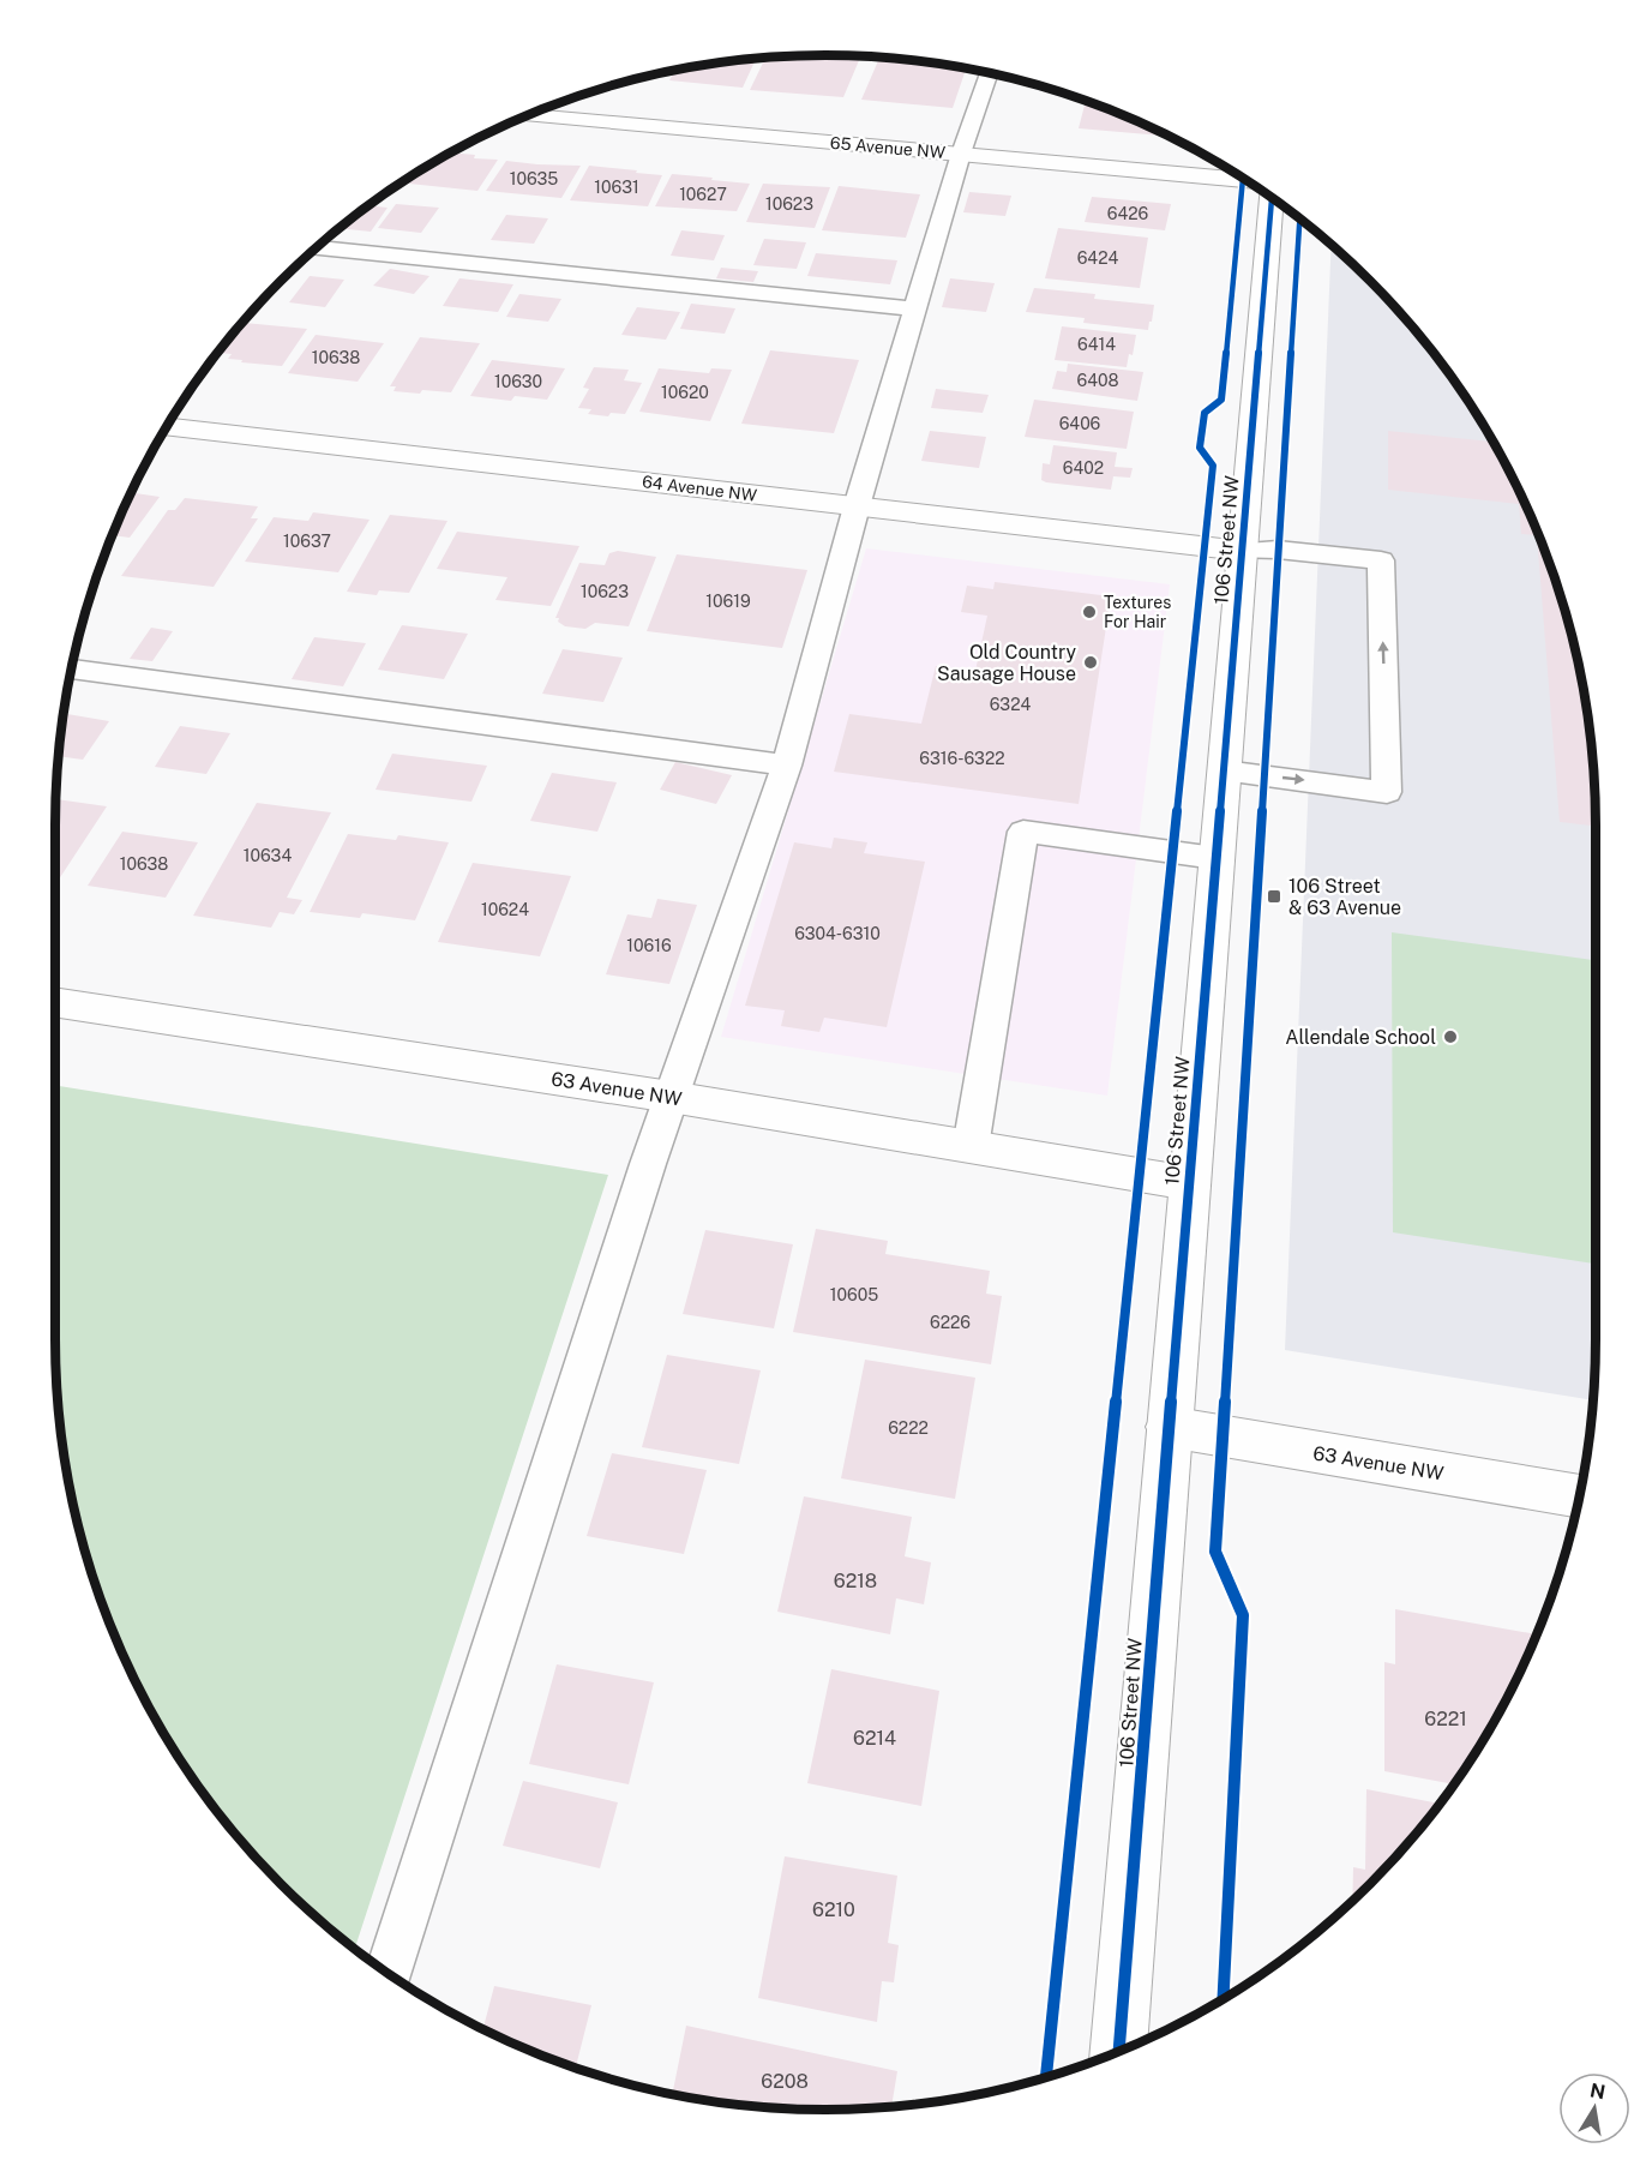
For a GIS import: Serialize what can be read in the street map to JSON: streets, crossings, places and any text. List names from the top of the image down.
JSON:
{
  "streets": {
    "street": [
      "65 Avenue NW",
      "64 Avenue NW",
      "106 Street NW",
      "63 Avenue NW"
    ]
  },
  "crossings": [
    ["64 Avenue NW", "106 Street NW"],
    ["106 Street NW", "63 Avenue NW"]
  ],
  "places": {
    "other": ["Textures For Hair", "Old Country Sausage House", "Allendale School"],
    "transit": ["106 Street & 63 Avenue"]
  },
  "house_numbers": [
    "10635",
    "10631",
    "10627",
    "10623",
    "6426",
    "6424",
    "6414",
    "10638",
    "6408",
    "10630",
    "10620",
    "6406",
    "6402",
    "10637",
    "10623",
    "10619",
    "6324",
    "6316-6322",
    "10634",
    "10638",
    "10624",
    "6304-6310",
    "10616",
    "10605",
    "6226",
    "6222",
    "6218",
    "6221",
    "6214",
    "6210",
    "6208"
  ],
  "north": "top"
}
